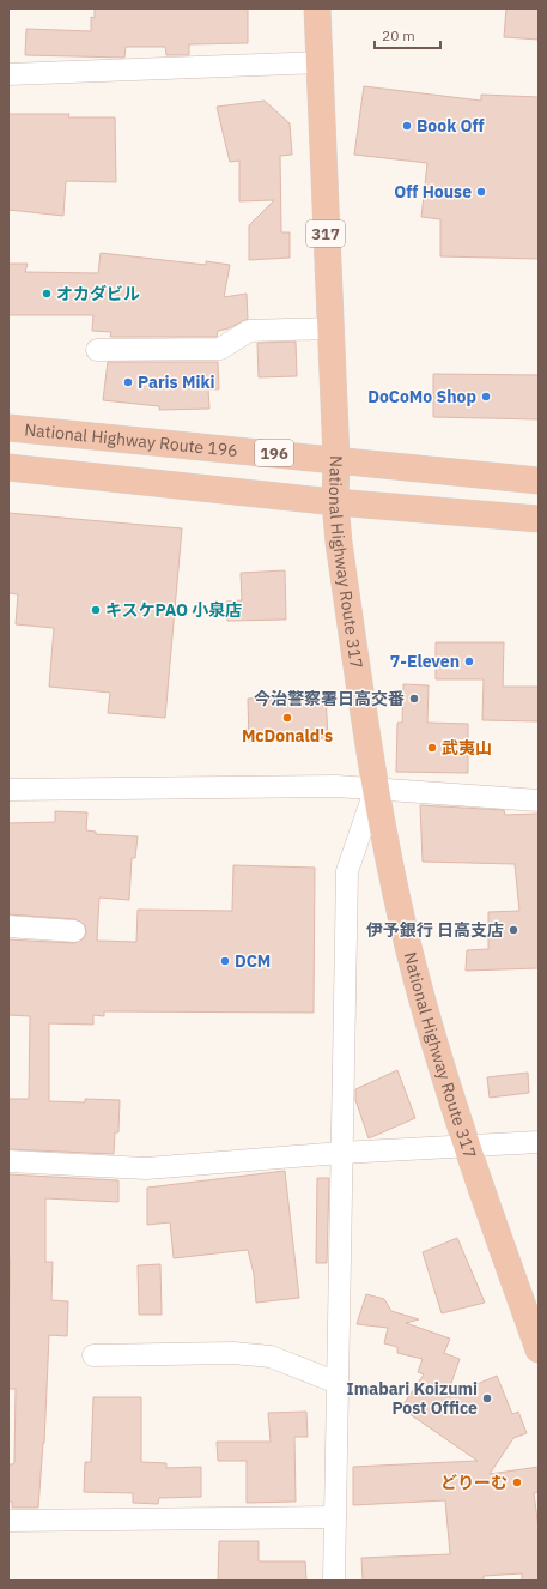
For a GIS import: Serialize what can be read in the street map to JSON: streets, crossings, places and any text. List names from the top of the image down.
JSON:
{
  "streets": {
    "highway": [
      "317",
      "National Highway Route 196",
      "196",
      "National Highway Route 317"
    ]
  },
  "crossings": [
    ["National Highway Route 196", "National Highway Route 317"]
  ],
  "places": [
    "Book Off",
    "Off House",
    "オカダビル",
    "Paris Miki",
    "DoCoMo Shop",
    "キスケPAO 小泉店",
    "7-Eleven",
    "今治警察署日高交番",
    "McDonald's",
    "武夷山",
    "伊予銀行 日高支店",
    "DCM",
    "Imabari Koizumi Post Office",
    "どりーむ"
  ],
  "scale_bar": "20 m"
}
